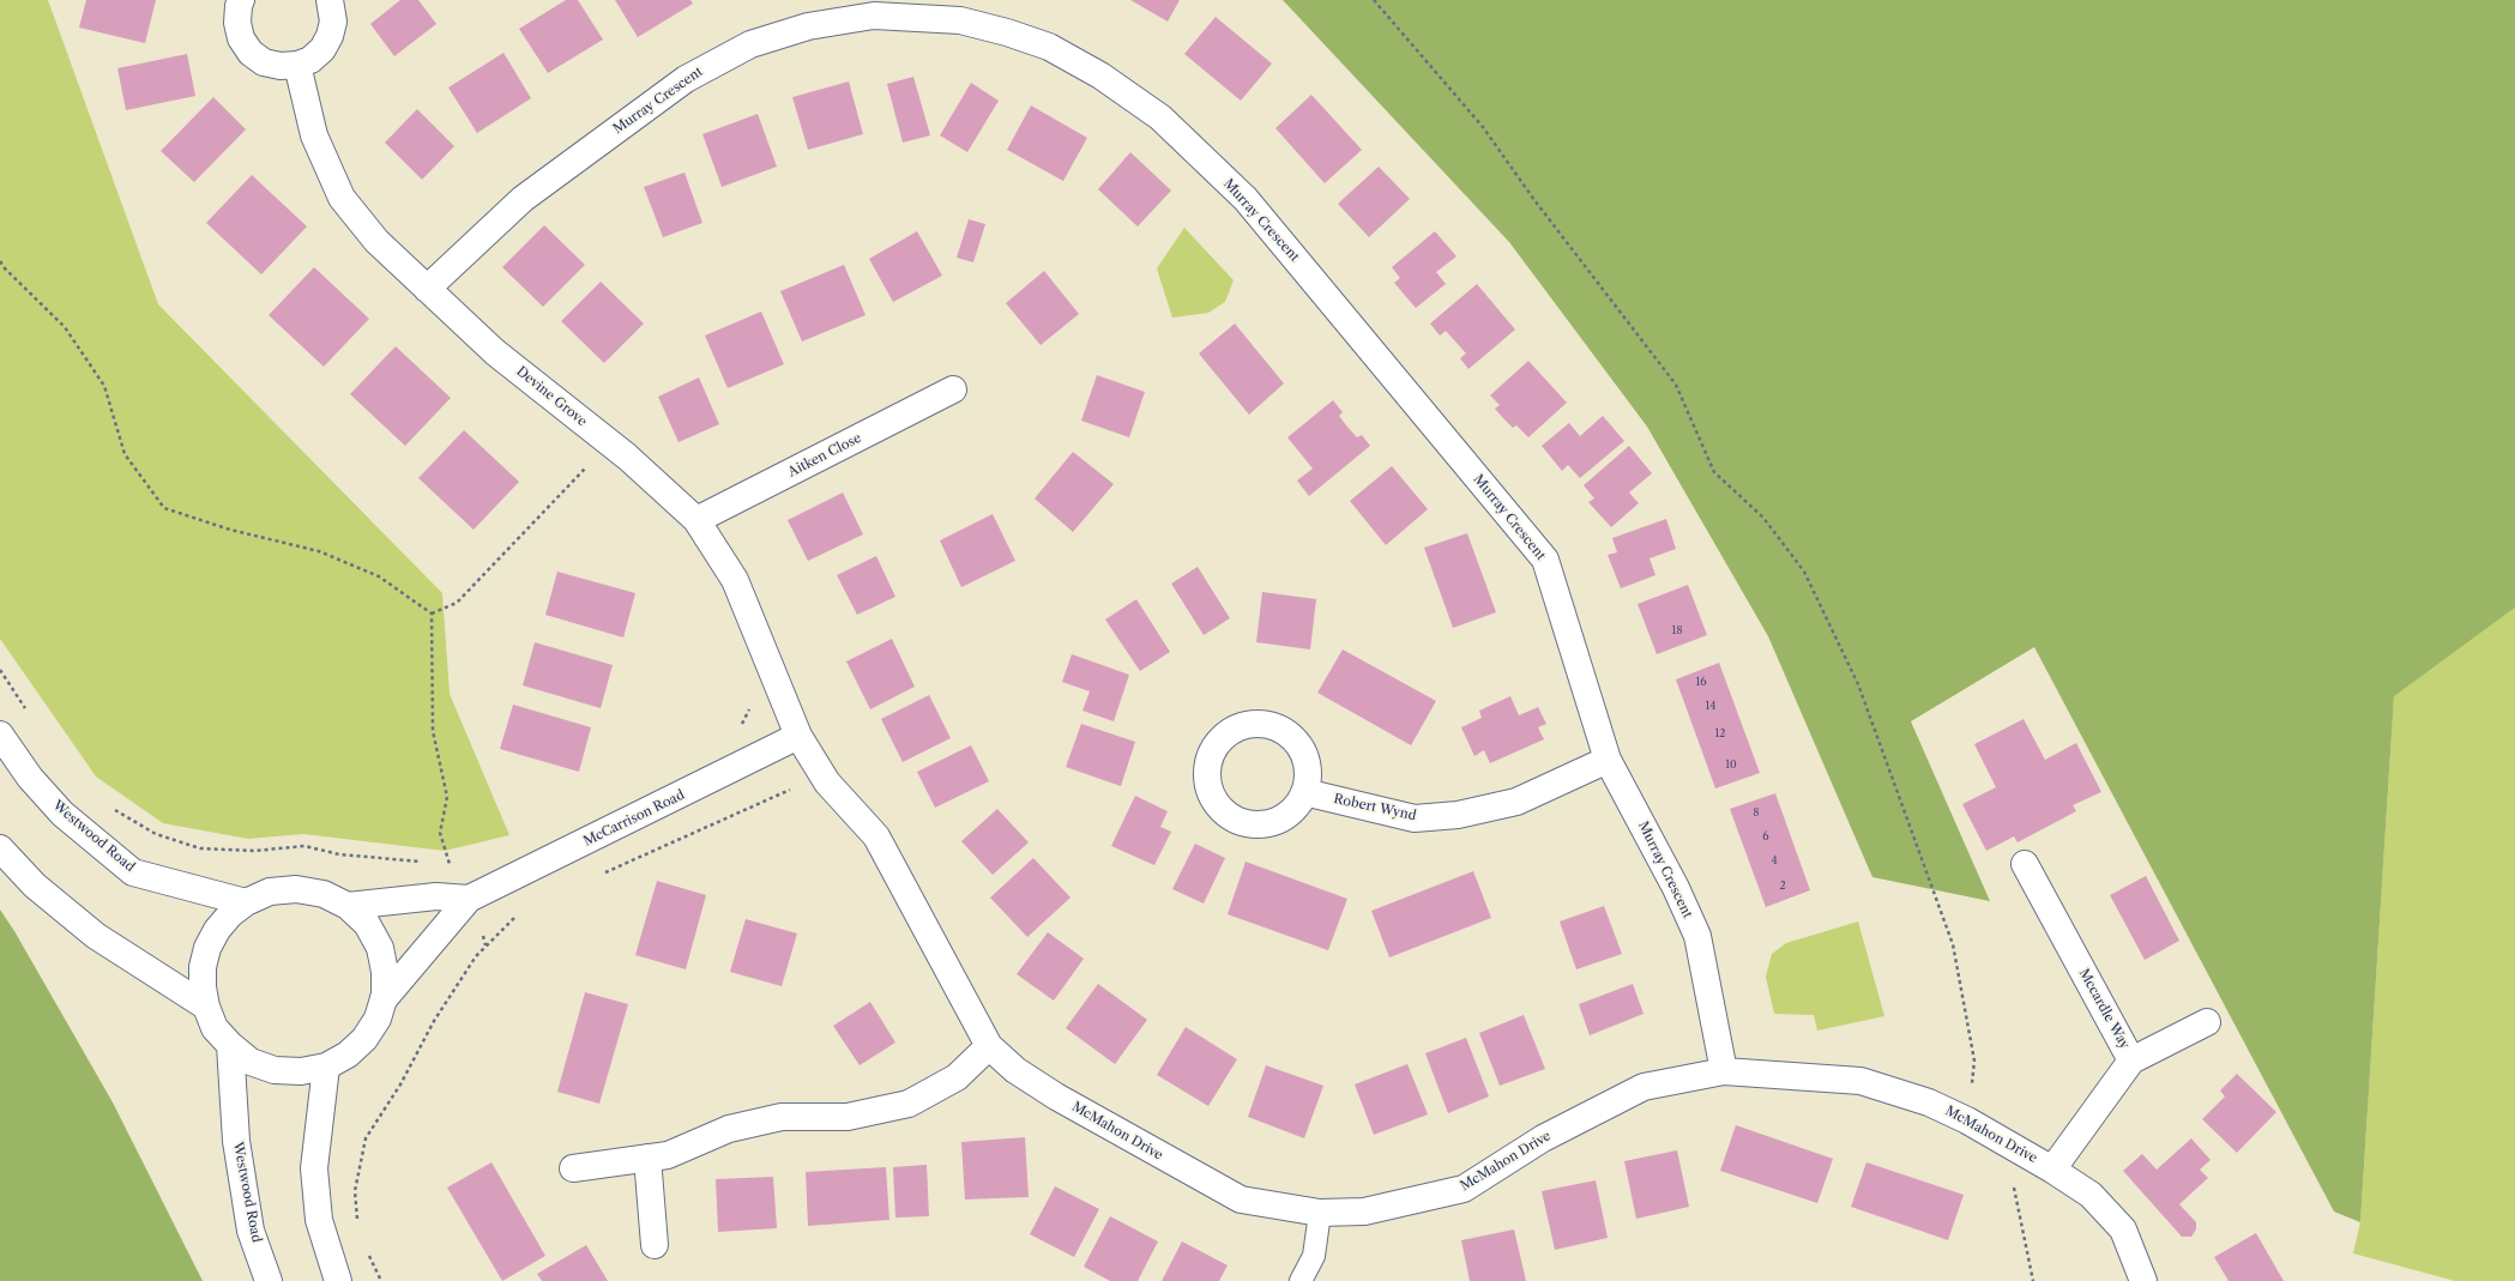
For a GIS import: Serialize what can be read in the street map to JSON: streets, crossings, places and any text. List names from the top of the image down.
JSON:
{
  "streets": {
    "street": [
      "Murray Crescent",
      "Devine Grove",
      "Aitken Close",
      "Robert Wynd",
      "McCarrison Road",
      "Westwood Road",
      "Mccardle Way",
      "McMahon Drive"
    ]
  },
  "crossings": [
    ["Murray Crescent", "Devine Grove"],
    ["Murray Crescent", "Robert Wynd"],
    ["Murray Crescent", "McMahon Drive"],
    ["Devine Grove", "Aitken Close"],
    ["Devine Grove", "McCarrison Road"],
    ["Devine Grove", "McMahon Drive"],
    ["McCarrison Road", "McMahon Drive"],
    ["Mccardle Way", "McMahon Drive"]
  ],
  "house_numbers": [
    "18",
    "16",
    "14",
    "12",
    "10",
    "8",
    "6",
    "4",
    "2"
  ]
}
